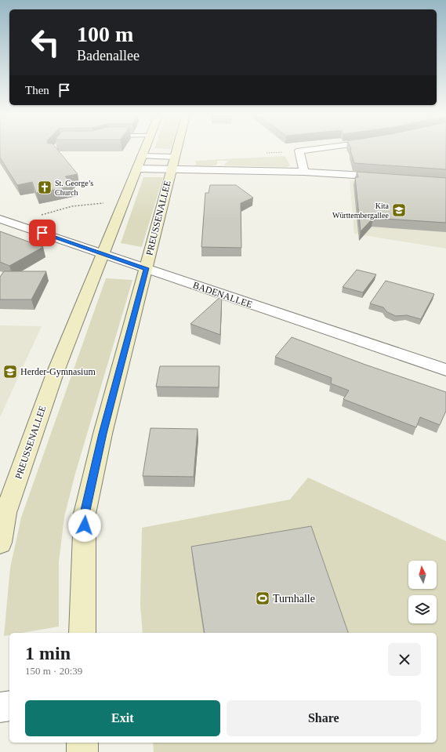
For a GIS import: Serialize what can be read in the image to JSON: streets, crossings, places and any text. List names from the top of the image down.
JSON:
{
  "streets": {
    "street": ["PREUSSENALLEE", "BADENALLEE"]
  },
  "crossings": [
    ["PREUSSENALLEE", "BADENALLEE"]
  ],
  "places": {
    "church": ["St. George’s Church"],
    "school or university": ["Kita Württembergallee", "Herder-Gymnasium"],
    "sports": ["Turnhalle"]
  },
  "north": "top",
  "page": {
    "turn": ["100 m", "Badenallee"],
    "then": "Then",
    "heading": ["1 min", "150 m · 20:39"],
    "buttons": ["Exit", "Share"]
  }
}
